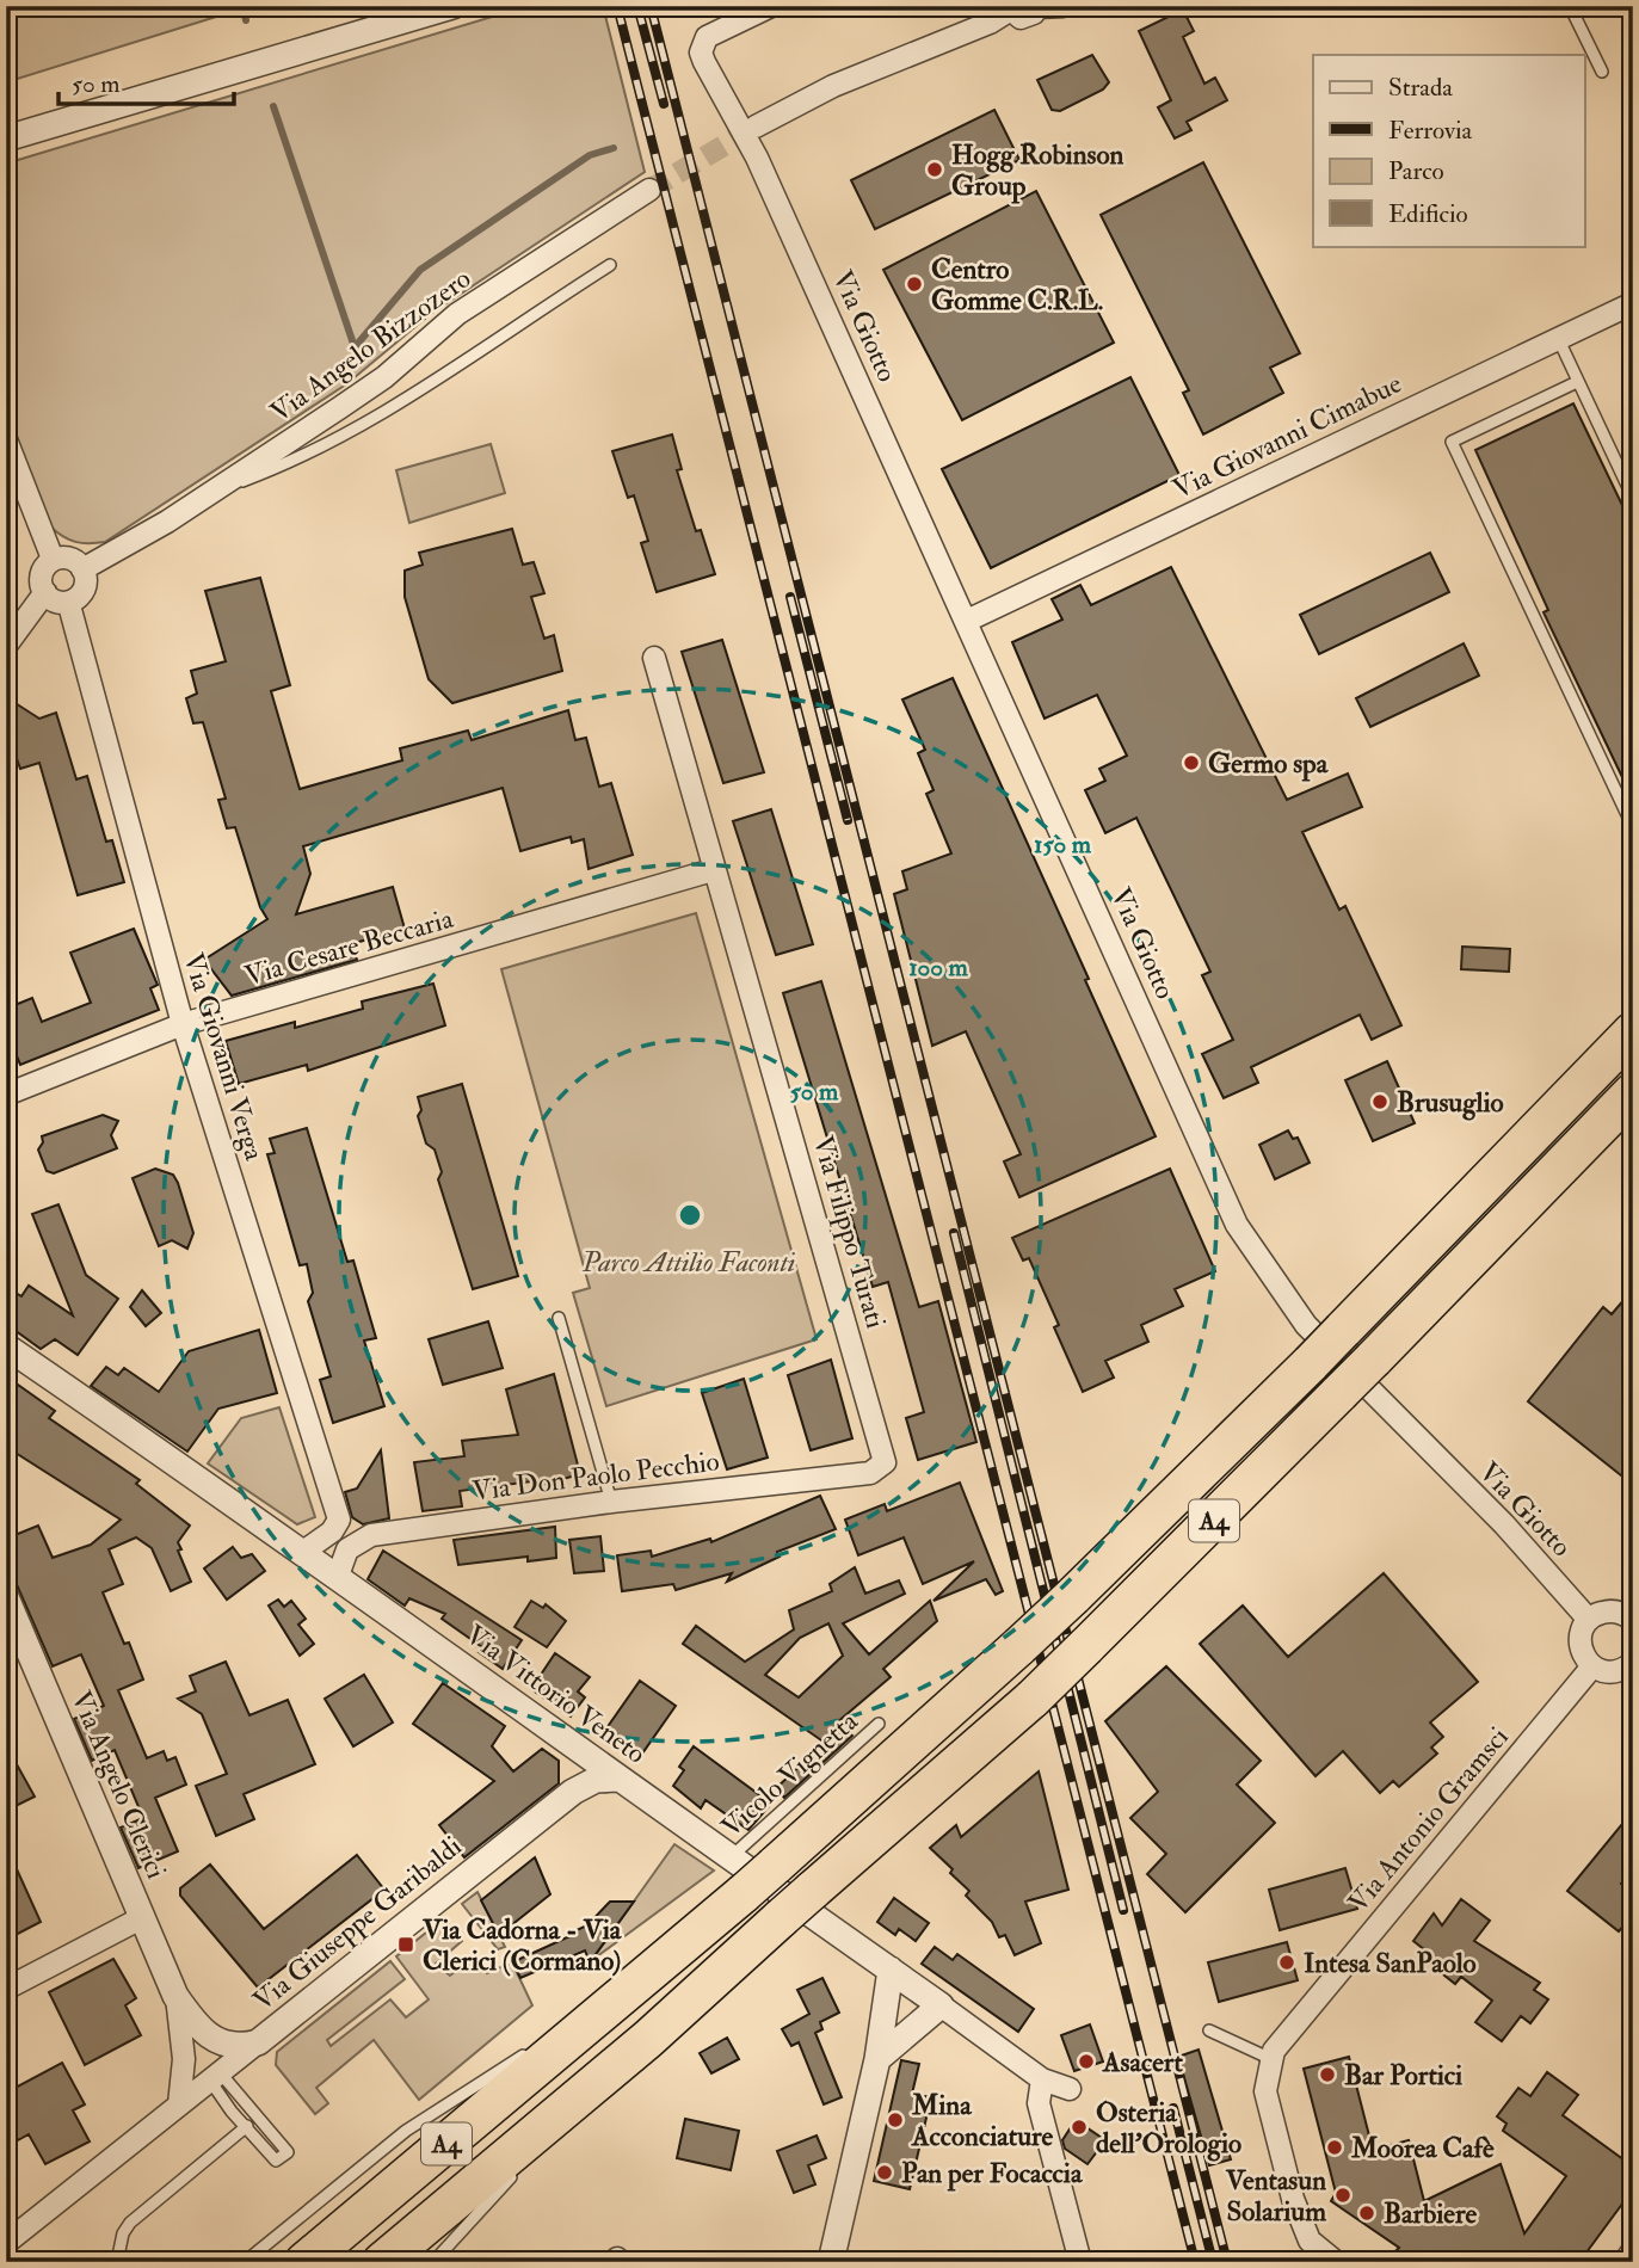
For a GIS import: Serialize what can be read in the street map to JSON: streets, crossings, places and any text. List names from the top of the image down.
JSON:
{
  "streets": {
    "highway": ["A4"],
    "street": [
      "Via Giotto",
      "Via Angelo Bizzozero",
      "Via Giovanni Cimabue",
      "Via Cesare Beccaria",
      "Via Giovanni Verga",
      "Via Filippo Turati",
      "Via Don Paolo Pecchio",
      "Via Vittorio Veneto",
      "Via Angelo Clerici",
      "Via Antonio Gramsci",
      "Via Giuseppe Garibaldi"
    ],
    "lane": ["Vicolo Vignetta"]
  },
  "crossings": [
    ["Via Giotto", "Via Giovanni Cimabue"],
    ["Via Angelo Bizzozero", "Via Giovanni Verga"],
    ["Via Cesare Beccaria", "Via Giovanni Verga"],
    ["Via Cesare Beccaria", "Via Filippo Turati"],
    ["Via Filippo Turati", "Via Don Paolo Pecchio"],
    ["Via Vittorio Veneto", "Vicolo Vignetta"],
    ["Via Vittorio Veneto", "Via Giuseppe Garibaldi"],
    ["Via Angelo Clerici", "Via Giuseppe Garibaldi"]
  ],
  "parks": ["Parco Attilio Faconti"],
  "places": {
    "other": [
      "Hogg Robinson Group",
      "Centro Gomme C.R.L.",
      "Germo spa",
      "Brusuglio",
      "Intesa SanPaolo",
      "Asacert",
      "Bar Portici",
      "Mina Acconciature",
      "Osteria dell'Orologio",
      "Moorea Cafè",
      "Pan per Focaccia",
      "Ventasun Solarium",
      "Barbiere"
    ],
    "transit": ["Via Cadorna - Via Clerici (Cormano)"]
  },
  "legend": [
    "Strada",
    "Ferrovia",
    "Parco",
    "Edificio"
  ],
  "scale_bar": "50 m",
  "rings": ["150 m", "100 m", "50 m"]
}
